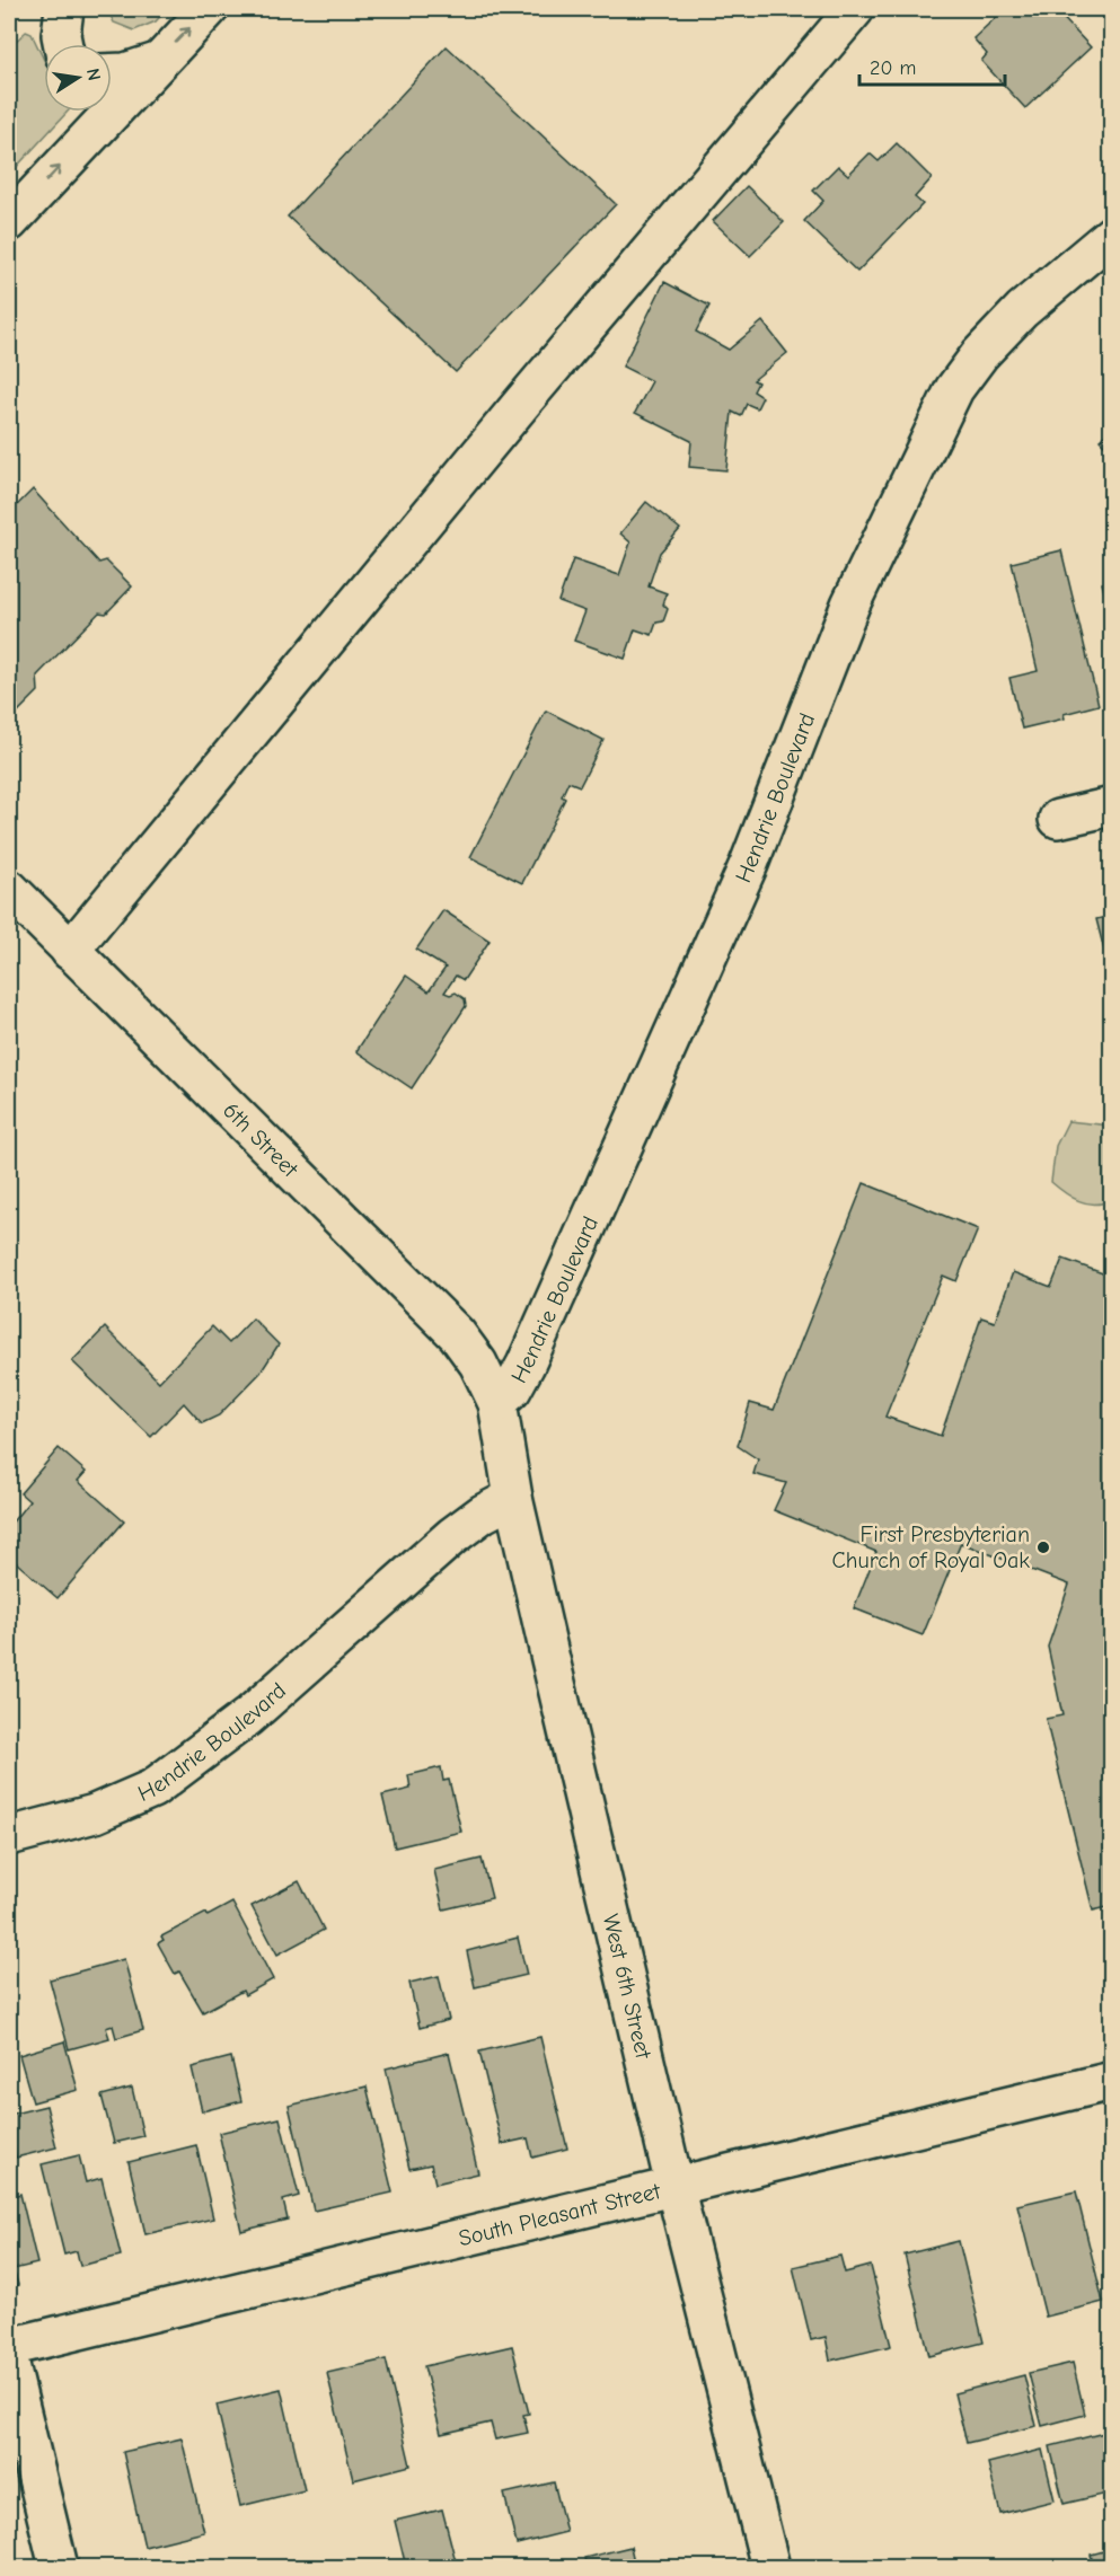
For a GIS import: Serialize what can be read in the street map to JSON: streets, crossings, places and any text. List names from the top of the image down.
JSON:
{
  "streets": {
    "street": [
      "Hendrie Boulevard",
      "6th Street",
      "West 6th Street",
      "South Pleasant Street"
    ]
  },
  "crossings": [
    ["Hendrie Boulevard", "6th Street"],
    ["Hendrie Boulevard", "West 6th Street"],
    ["6th Street", "West 6th Street"],
    ["West 6th Street", "South Pleasant Street"]
  ],
  "places": ["First Presbyterian Church of Royal Oak"],
  "scale_bar": "20 m",
  "north": "right"
}
